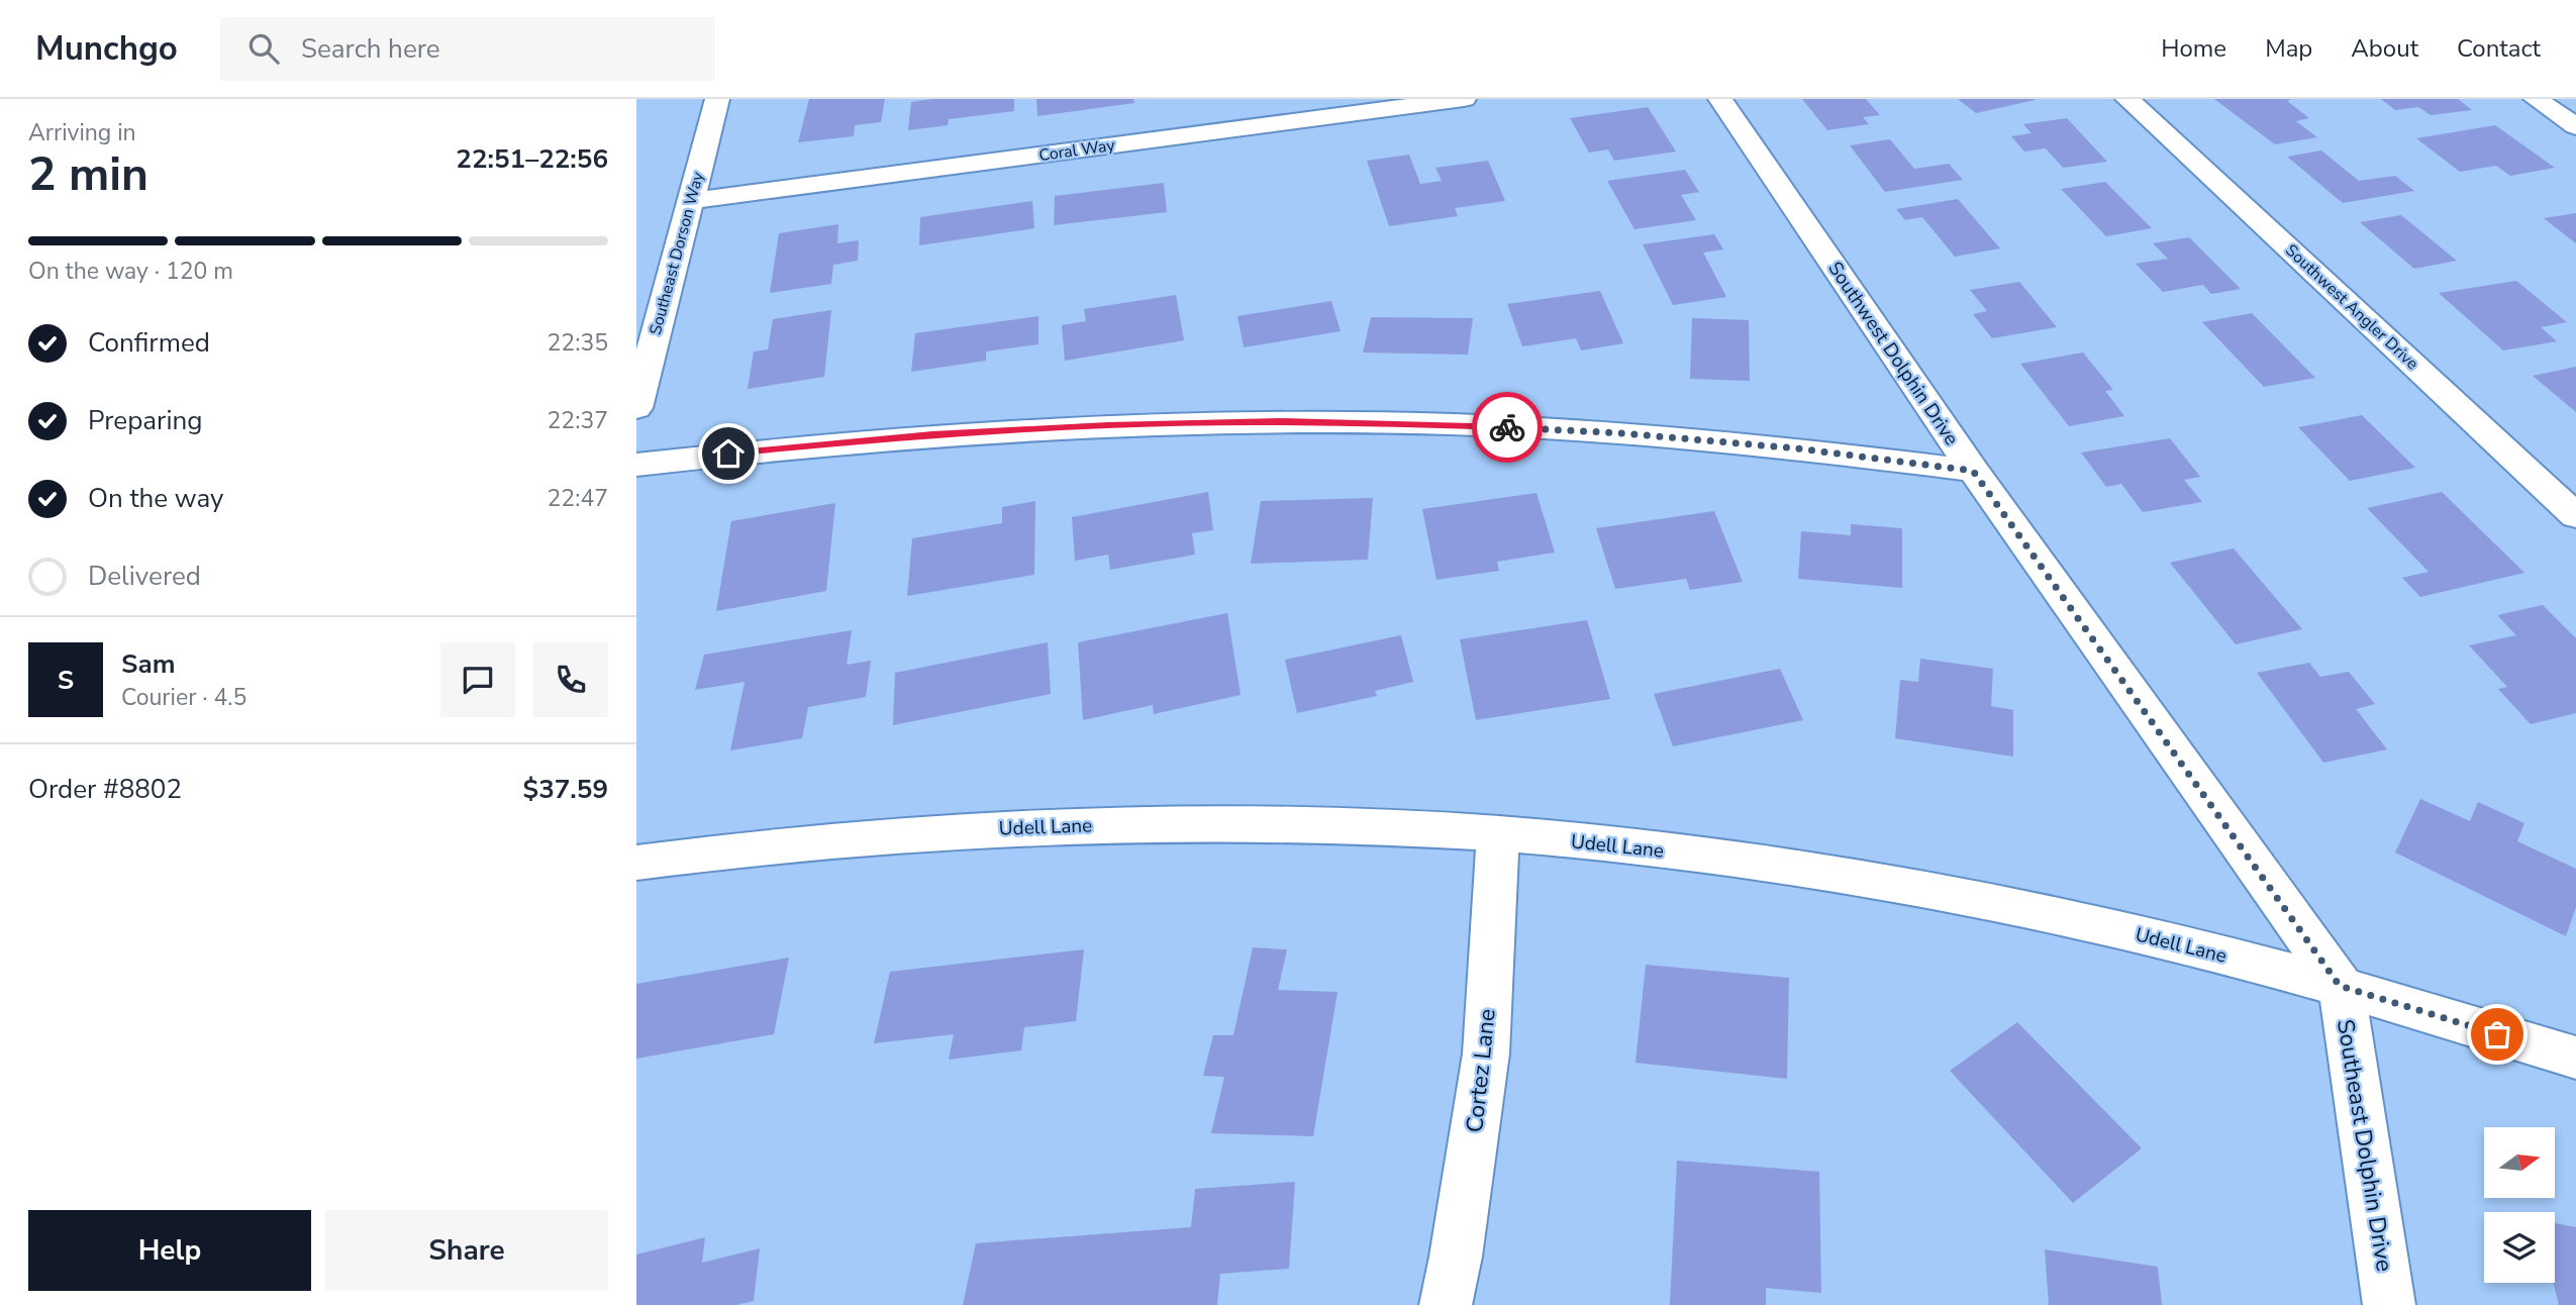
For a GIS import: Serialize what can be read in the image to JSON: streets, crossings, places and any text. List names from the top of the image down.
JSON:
{
  "streets": {
    "street": [
      "Coral Way",
      "Southeast Dorson Way",
      "Southwest Angler Drive",
      "Southwest Dolphin Drive",
      "Udell Lane",
      "Cortez Lane",
      "Southeast Dolphin Drive"
    ]
  },
  "crossings": [
    ["Coral Way", "Southeast Dorson Way"],
    ["Southwest Dolphin Drive", "Udell Lane"],
    ["Southwest Dolphin Drive", "Southeast Dolphin Drive"],
    ["Udell Lane", "Cortez Lane"],
    ["Udell Lane", "Southeast Dolphin Drive"]
  ],
  "north": "right",
  "page": {
    "header": "Munchgo",
    "search": "Search here",
    "nav": [
      "Home",
      "Map",
      "About",
      "Contact"
    ],
    "heading": ["2 min", "Arriving in", "22:51–22:56"],
    "panel": [
      "Sam",
      "Courier · 4.5",
      "Order #8802",
      "$37.59"
    ],
    "bar": "On the way · 120 m",
    "list": [
      ["Confirmed", "22:35"],
      ["Preparing", "22:37"],
      ["On the way", "22:47"],
      "Delivered"
    ],
    "round": "S",
    "buttons": ["Help", "Share"]
  }
}
